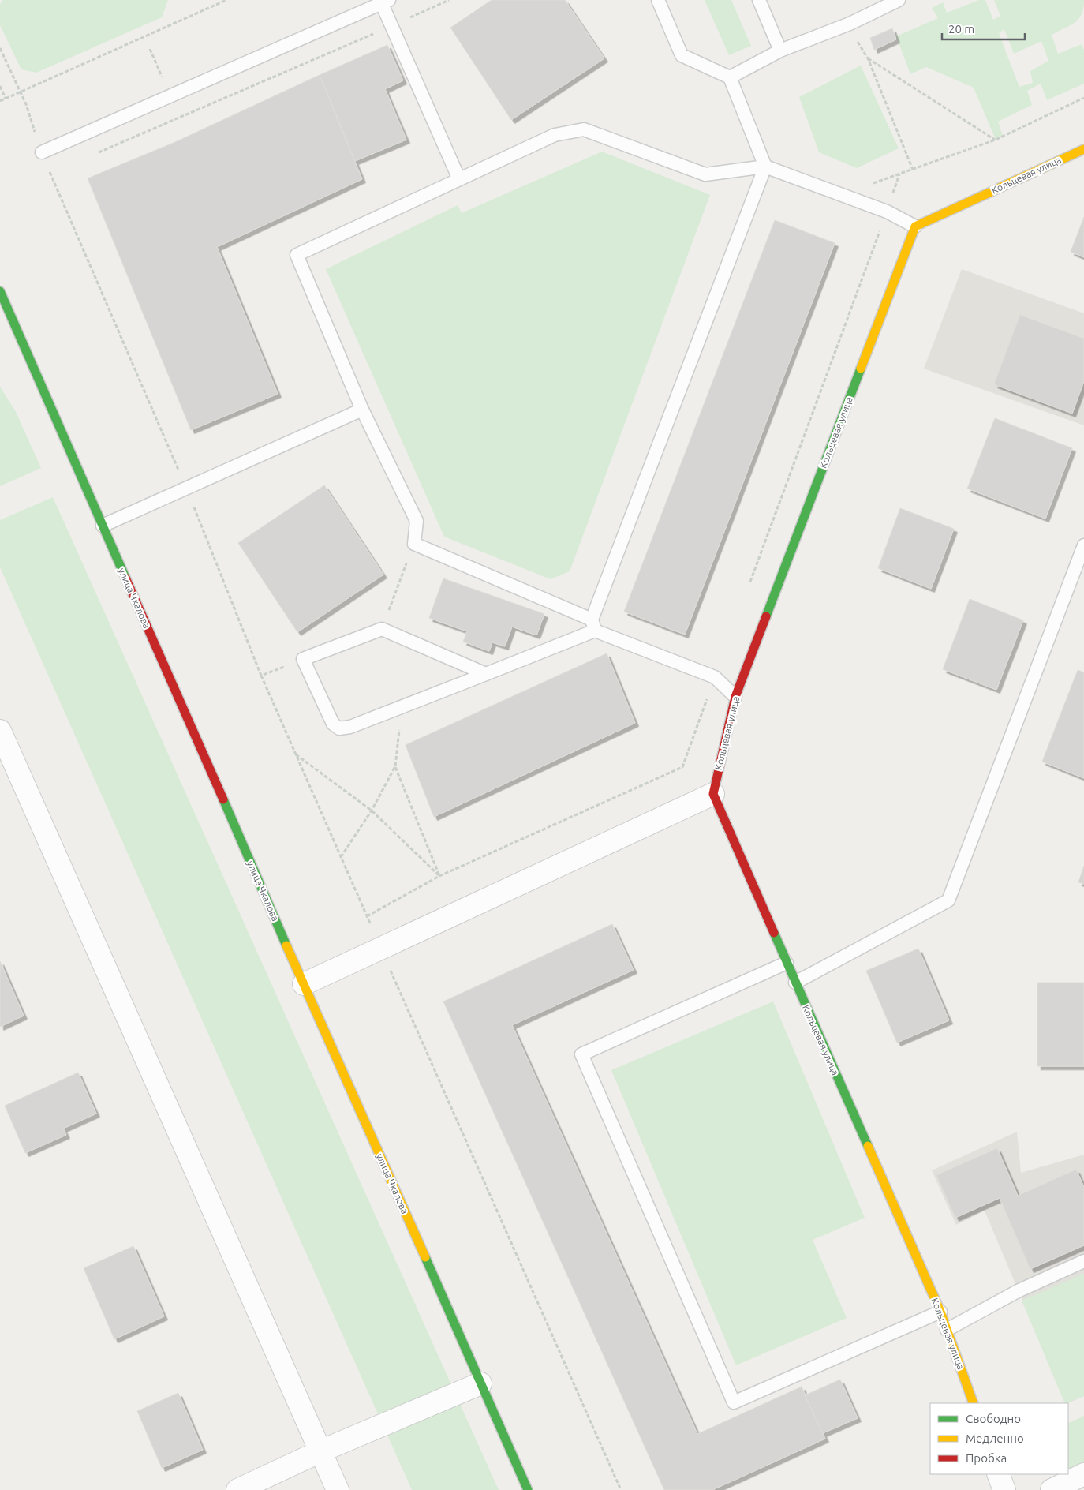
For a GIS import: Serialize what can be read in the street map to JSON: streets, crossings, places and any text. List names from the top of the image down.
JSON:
{
  "streets": {
    "street": ["Кольцевая улица", "улица Чкалова"]
  },
  "legend": ["Свободно", "Медленно", "Пробка"],
  "scale_bar": "20 m"
}
